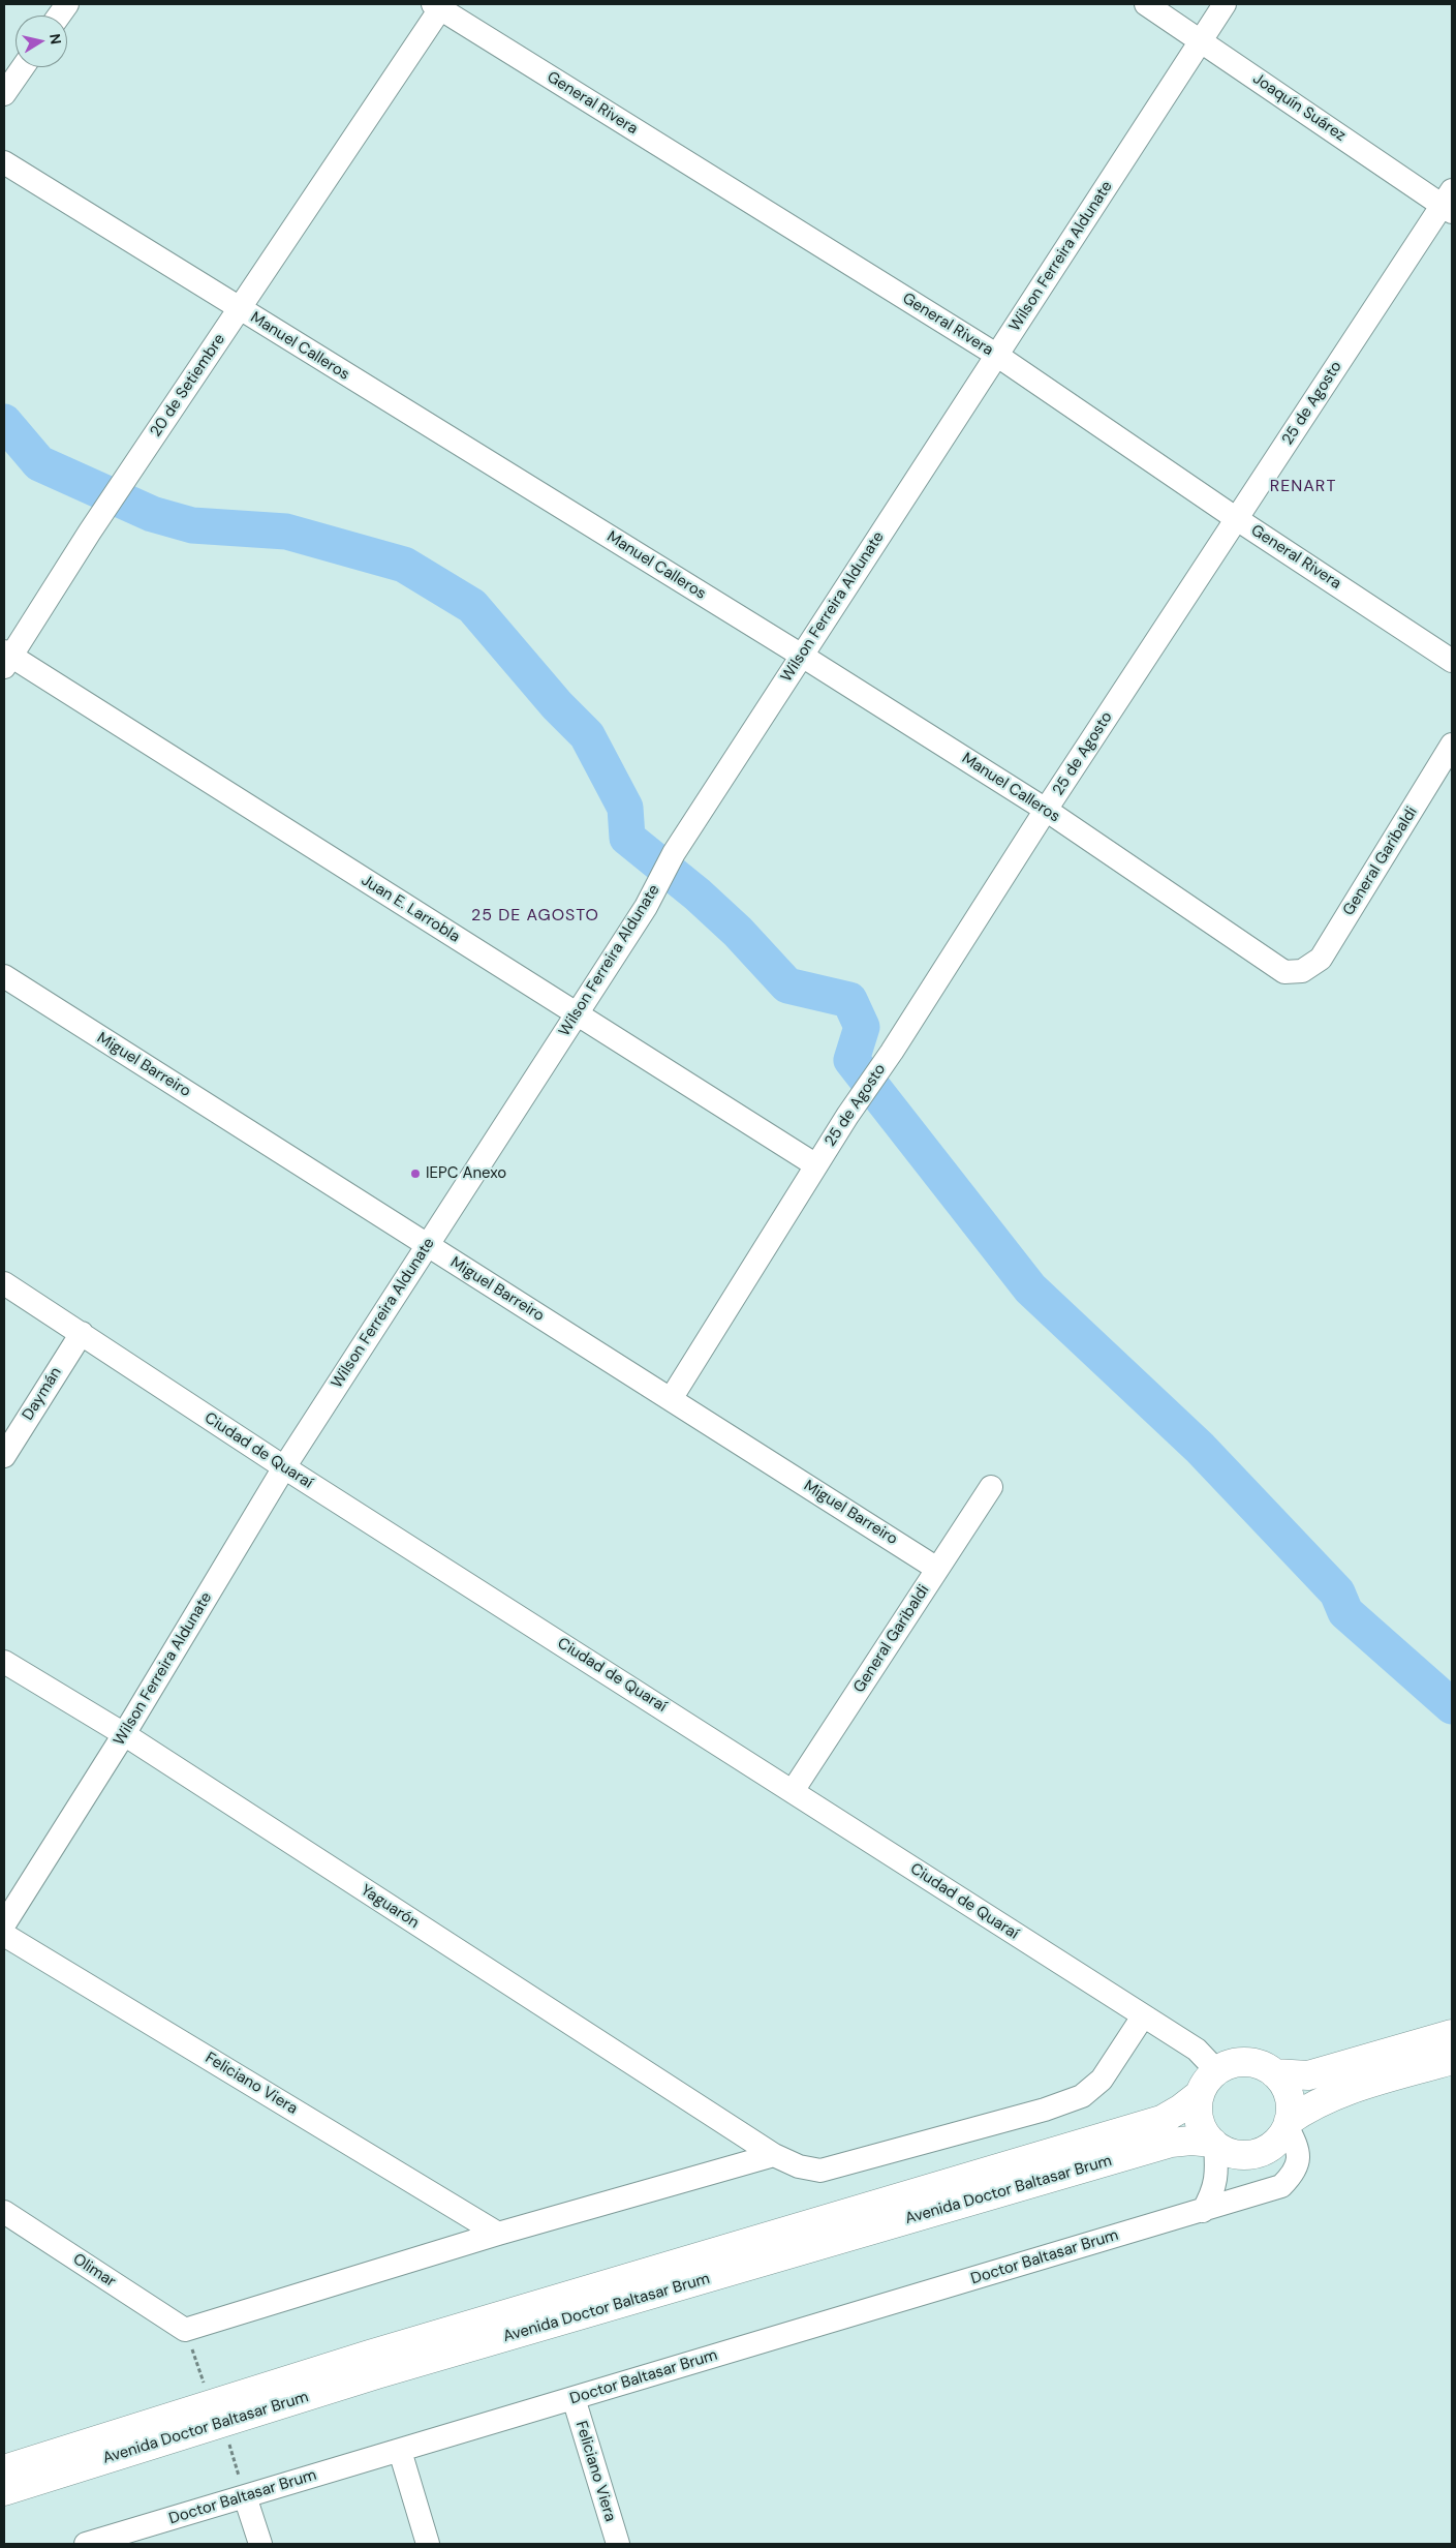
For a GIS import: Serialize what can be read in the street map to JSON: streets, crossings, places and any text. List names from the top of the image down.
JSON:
{
  "streets": {
    "main road": ["Avenida Doctor Baltasar Brum"],
    "street": [
      "General Rivera",
      "Joaquín Suárez",
      "Wilson Ferreira Aldunate",
      "Manuel Calleros",
      "20 de Setiembre",
      "25 de Agosto",
      "General Garibaldi",
      "Juan E. Larrobla",
      "Miguel Barreiro",
      "Daymán",
      "Ciudad de Quaraí",
      "Yaguarón",
      "Feliciano Viera",
      "Doctor Baltasar Brum",
      "Olimar"
    ]
  },
  "crossings": [
    ["General Rivera", "Wilson Ferreira Aldunate"],
    ["General Rivera", "20 de Setiembre"],
    ["General Rivera", "25 de Agosto"],
    ["Joaquín Suárez", "Wilson Ferreira Aldunate"],
    ["Joaquín Suárez", "25 de Agosto"],
    ["Wilson Ferreira Aldunate", "Manuel Calleros"],
    ["Wilson Ferreira Aldunate", "Juan E. Larrobla"],
    ["Wilson Ferreira Aldunate", "Miguel Barreiro"],
    ["Wilson Ferreira Aldunate", "Ciudad de Quaraí"],
    ["Wilson Ferreira Aldunate", "Yaguarón"],
    ["Manuel Calleros", "20 de Setiembre"],
    ["Manuel Calleros", "25 de Agosto"],
    ["Manuel Calleros", "General Garibaldi"],
    ["20 de Setiembre", "Juan E. Larrobla"],
    ["25 de Agosto", "Juan E. Larrobla"],
    ["25 de Agosto", "Miguel Barreiro"],
    ["General Garibaldi", "Miguel Barreiro"],
    ["General Garibaldi", "Ciudad de Quaraí"],
    ["Daymán", "Ciudad de Quaraí"],
    ["Ciudad de Quaraí", "Avenida Doctor Baltasar Brum"],
    ["Ciudad de Quaraí", "Doctor Baltasar Brum"],
    ["Feliciano Viera", "Doctor Baltasar Brum"],
    ["Avenida Doctor Baltasar Brum", "Doctor Baltasar Brum"]
  ],
  "districts": ["RENART", "25 DE AGOSTO"],
  "places": ["IEPC Anexo"],
  "north": "right"
}
